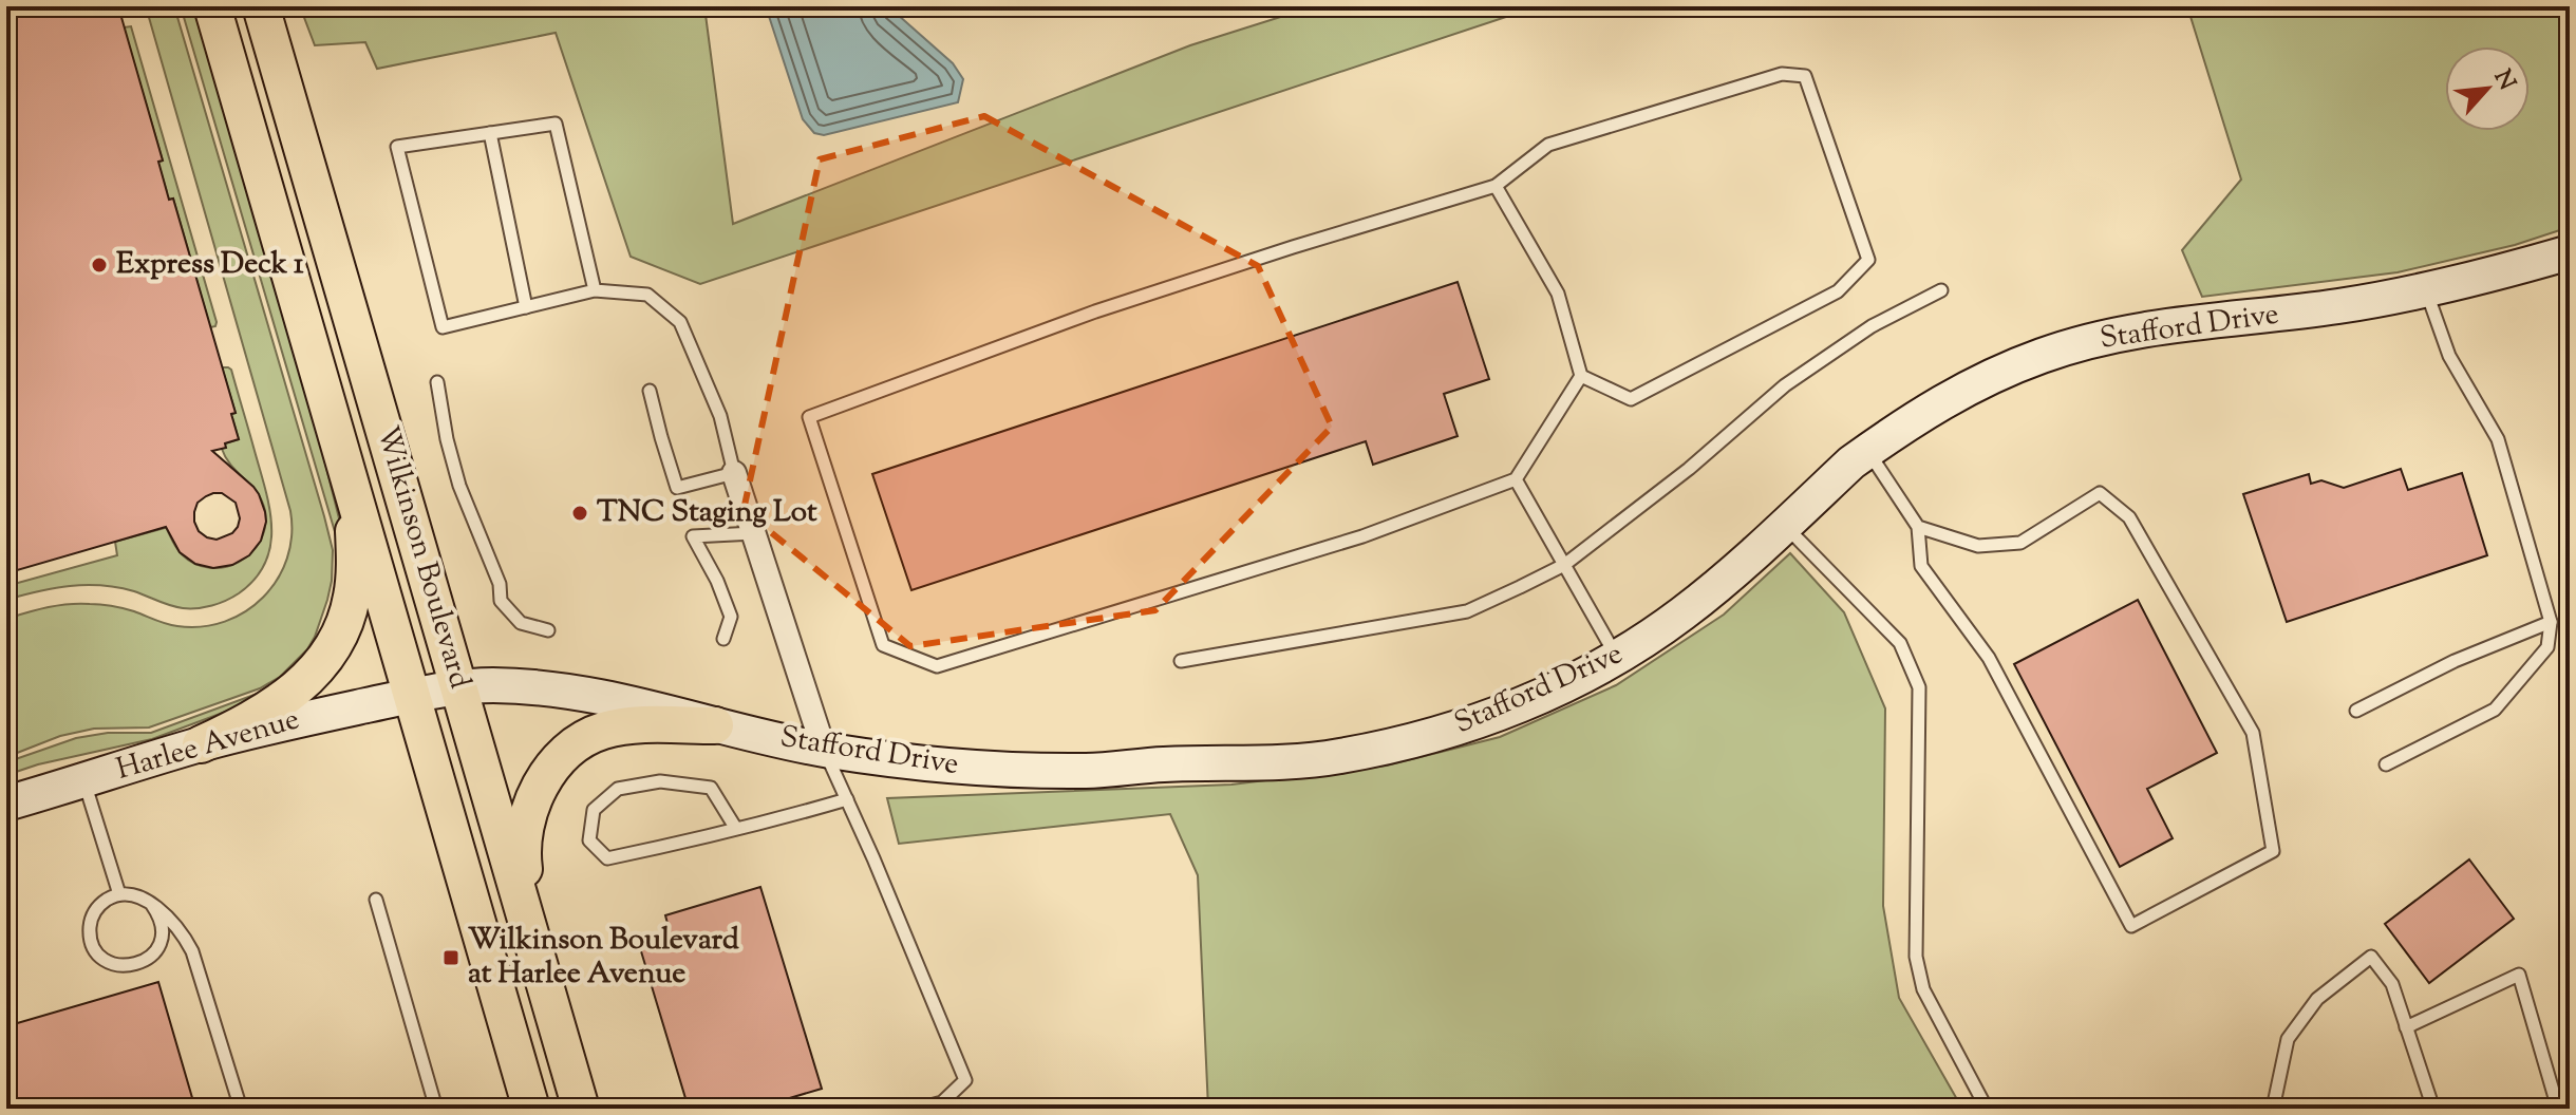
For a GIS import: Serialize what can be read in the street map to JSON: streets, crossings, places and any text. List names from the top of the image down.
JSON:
{
  "streets": {
    "main road": ["Wilkinson Boulevard"],
    "street": ["Stafford Drive", "Harlee Avenue"]
  },
  "crossings": [
    ["Stafford Drive", "Wilkinson Boulevard"],
    ["Stafford Drive", "Harlee Avenue"],
    ["Wilkinson Boulevard", "Harlee Avenue"]
  ],
  "places": {
    "other": ["Express Deck 1", "TNC Staging Lot"],
    "transit": ["Wilkinson Boulevard at Harlee Avenue"]
  },
  "north": "top right"
}
